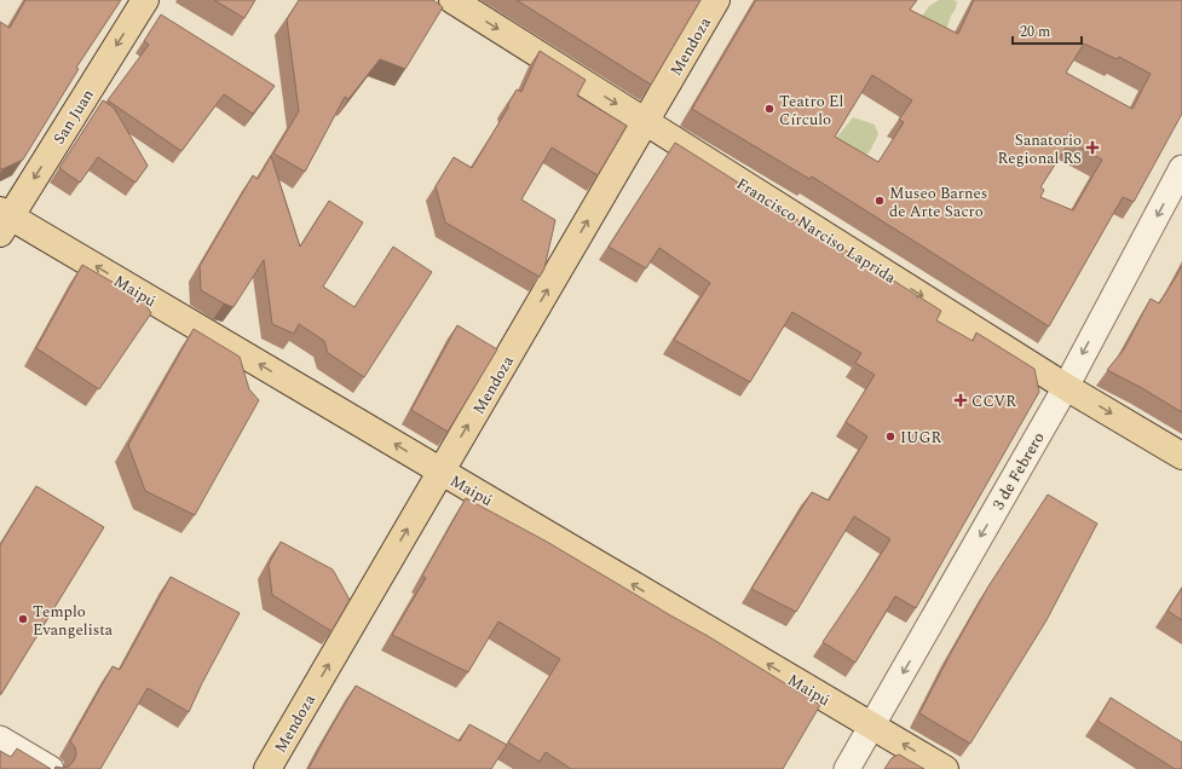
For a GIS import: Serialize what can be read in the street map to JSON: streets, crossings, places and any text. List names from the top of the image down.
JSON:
{
  "streets": {
    "main road": [
      "Mendoza",
      "San Juan",
      "Francisco Narciso Laprida",
      "Maipú"
    ],
    "street": ["3 de Febrero"]
  },
  "crossings": [
    ["Mendoza", "Francisco Narciso Laprida"],
    ["Mendoza", "Maipú"],
    ["San Juan", "Maipú"],
    ["Francisco Narciso Laprida", "3 de Febrero"],
    ["Maipú", "3 de Febrero"]
  ],
  "one_way": [
    "Mendoza",
    "San Juan",
    "Francisco Narciso Laprida",
    "Maipú",
    "3 de Febrero"
  ],
  "places": {
    "other": [
      "Teatro El Círculo",
      "Museo Barnes de Arte Sacro",
      "IUGR",
      "Templo Evangelista"
    ],
    "health": ["Sanatorio Regional RS", "CCVR"]
  },
  "scale_bar": "20 m"
}
